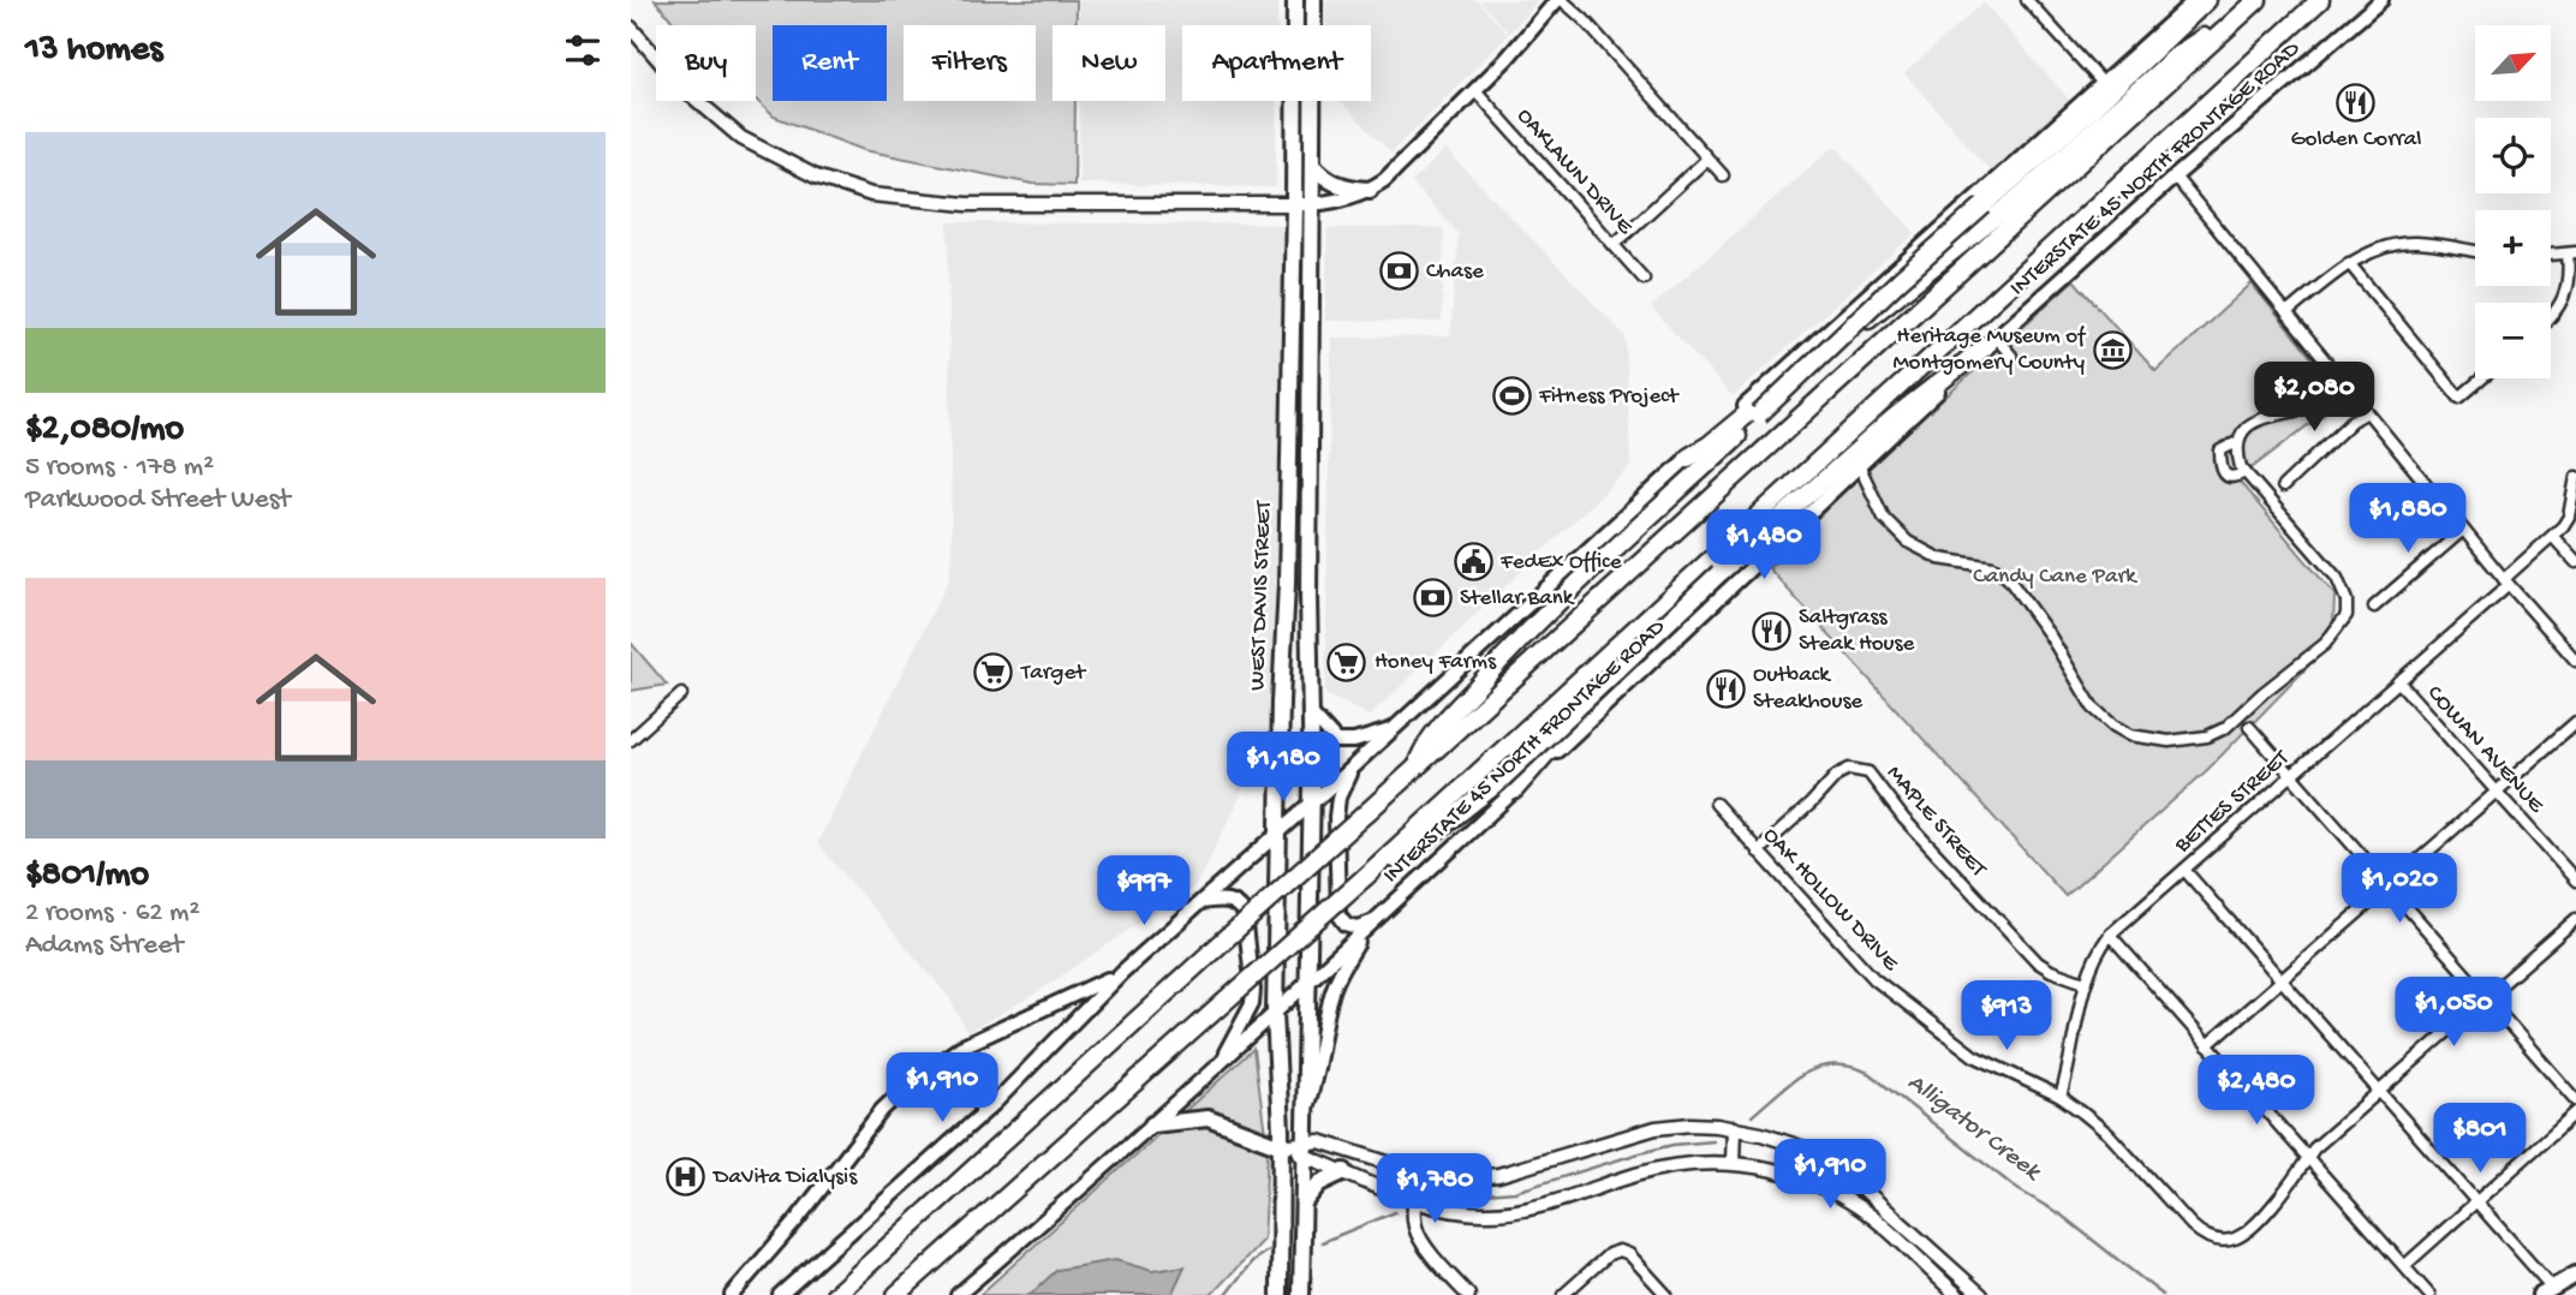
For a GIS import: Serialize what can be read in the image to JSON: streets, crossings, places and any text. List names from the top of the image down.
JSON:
{
  "streets": {
    "main road": ["INTERSTATE 45 NORTH FRONTAGE ROAD", "WEST DAVIS STREET"],
    "street": [
      "OAKLAWN DRIVE",
      "COWAN AVENUE",
      "BETTES STREET",
      "MAPLE STREET",
      "OAK HOLLOW DRIVE"
    ]
  },
  "crossings": [
    ["INTERSTATE 45 NORTH FRONTAGE ROAD", "WEST DAVIS STREET"],
    ["COWAN AVENUE", "BETTES STREET"],
    ["BETTES STREET", "MAPLE STREET"],
    ["BETTES STREET", "OAK HOLLOW DRIVE"],
    ["MAPLE STREET", "OAK HOLLOW DRIVE"]
  ],
  "water": ["Alligator Creek"],
  "parks": ["Candy Cane Park"],
  "places": {
    "restaurant": ["Golden Corral", "Saltgrass Steak House", "Outback Steakhouse"],
    "bank": ["Chase", "Stellar Bank"],
    "museum": ["Heritage Museum of Montgomery County"],
    "sports": ["Fitness Project"],
    "public building": ["FedEx Office"],
    "supermarket": ["Honey Farms", "Target"],
    "hospital": ["DaVita Dialysis"]
  },
  "north": "top right",
  "page": {
    "heading": "13 homes",
    "map_buttons": ["+", "−"],
    "chip": [
      "Buy",
      "Rent",
      "Filters",
      "New",
      "Apartment"
    ],
    "list": [
      {
        "name": "$2,080/mo",
        "note": "5 rooms · 178 m² · Parkwood Street West"
      },
      {
        "name": "$801/mo",
        "note": "2 rooms · 62 m² · Adams Street"
      }
    ],
    "price": [
      "$2,080",
      "$1,880",
      "$1,480",
      "$1,180",
      "$1,020",
      "$997",
      "$1,050",
      "$913",
      "$1,910",
      "$2,480",
      "$801",
      "$1,910",
      "$1,780"
    ]
  }
}
